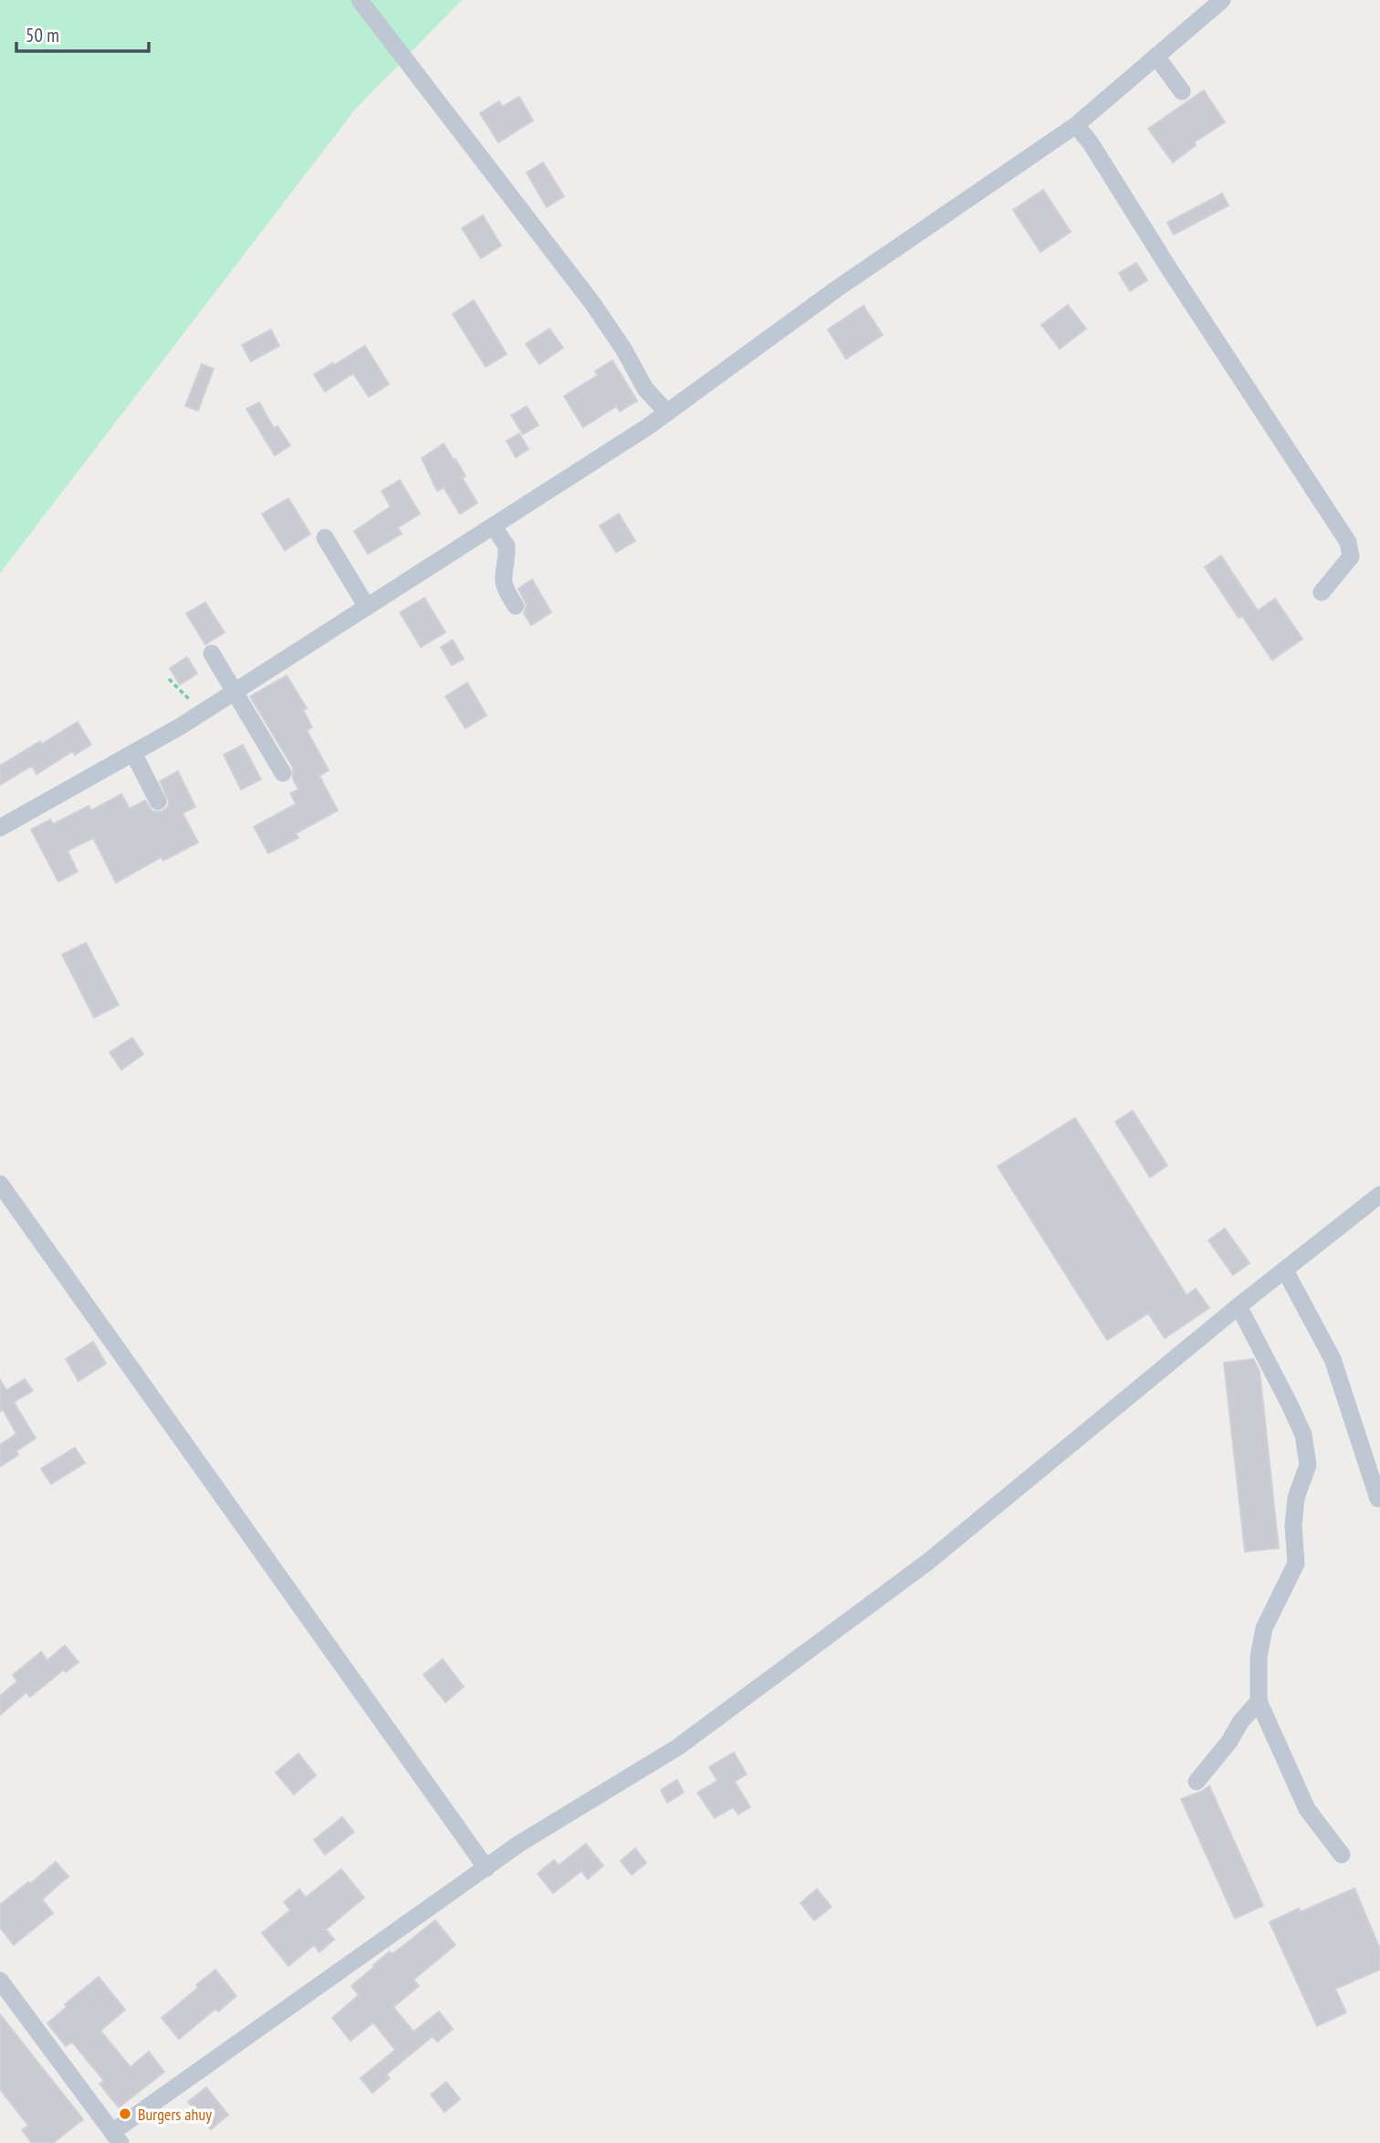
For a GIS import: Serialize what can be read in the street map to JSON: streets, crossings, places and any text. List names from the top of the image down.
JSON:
{
  "places": ["Burgers ahuy"],
  "scale_bar": "50 m"
}
